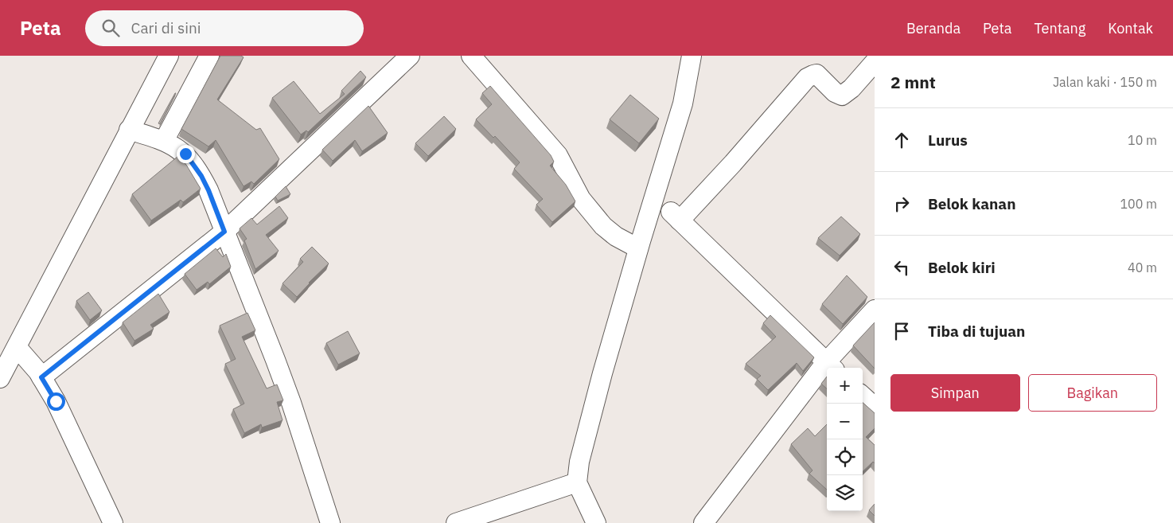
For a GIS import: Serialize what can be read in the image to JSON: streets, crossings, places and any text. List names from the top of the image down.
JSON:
{
  "page": {
    "header": "Peta",
    "search": "Cari di sini",
    "nav": [
      "Beranda",
      "Peta",
      "Tentang",
      "Kontak"
    ],
    "heading": ["2 mnt", "Jalan kaki · 150 m"],
    "list": [
      ["Lurus", "10 m"],
      ["Belok kanan", "100 m"],
      ["Belok kiri", "40 m"],
      "Tiba di tujuan"
    ],
    "buttons": ["Simpan", "Bagikan"],
    "map_buttons": ["+", "−"]
  }
}
